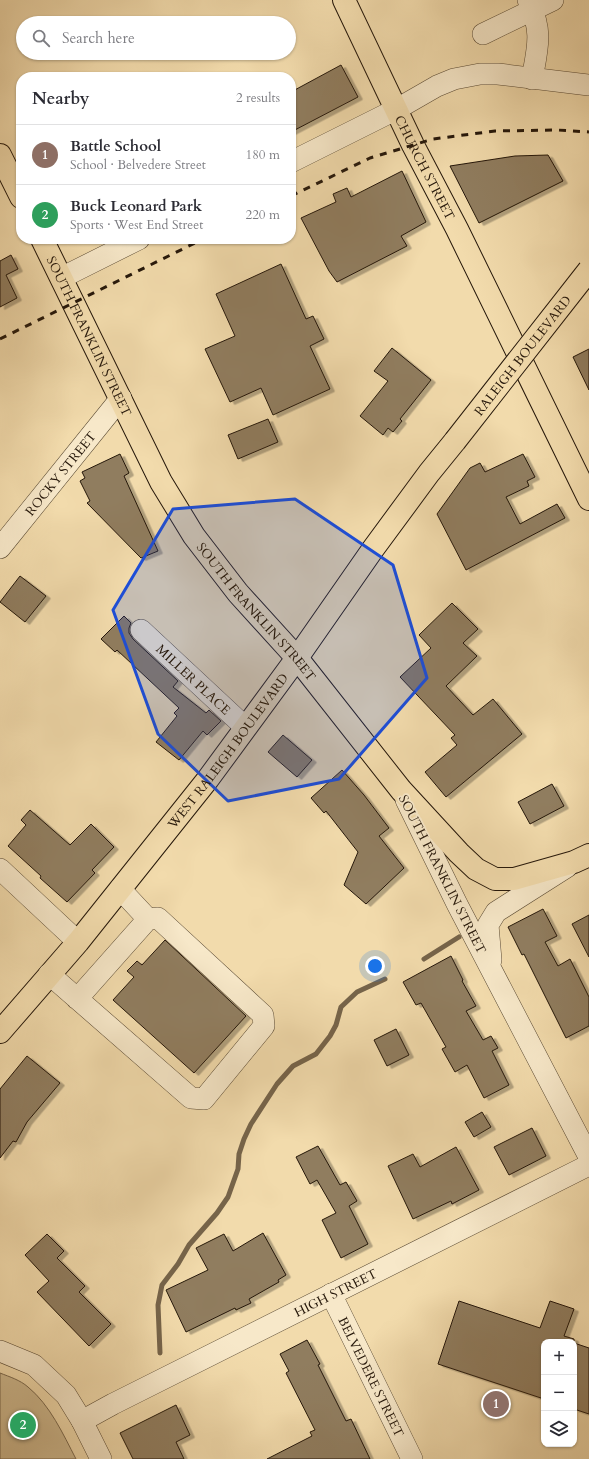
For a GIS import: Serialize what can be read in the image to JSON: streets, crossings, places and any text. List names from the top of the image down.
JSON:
{
  "streets": {
    "main road": [
      "CHURCH STREET",
      "SOUTH FRANKLIN STREET",
      "RALEIGH BOULEVARD",
      "WEST RALEIGH BOULEVARD"
    ],
    "street": [
      "ROCKY STREET",
      "MILLER PLACE",
      "HIGH STREET",
      "BELVEDERE STREET"
    ]
  },
  "crossings": [
    ["SOUTH FRANKLIN STREET", "ROCKY STREET"],
    ["SOUTH FRANKLIN STREET", "WEST RALEIGH BOULEVARD"],
    ["RALEIGH BOULEVARD", "WEST RALEIGH BOULEVARD"],
    ["MILLER PLACE", "WEST RALEIGH BOULEVARD"],
    ["HIGH STREET", "BELVEDERE STREET"]
  ],
  "page": {
    "search": "Search here",
    "heading": ["Nearby", "2 results"],
    "list": [
      {
        "mark": "1",
        "name": "Battle School",
        "note": "School · Belvedere Street",
        "value": "180 m"
      },
      {
        "mark": "2",
        "name": "Buck Leonard Park",
        "note": "Sports · West End Street",
        "value": "220 m"
      }
    ],
    "map_buttons": ["+", "−"],
    "pins": ["1", "2"]
  }
}
